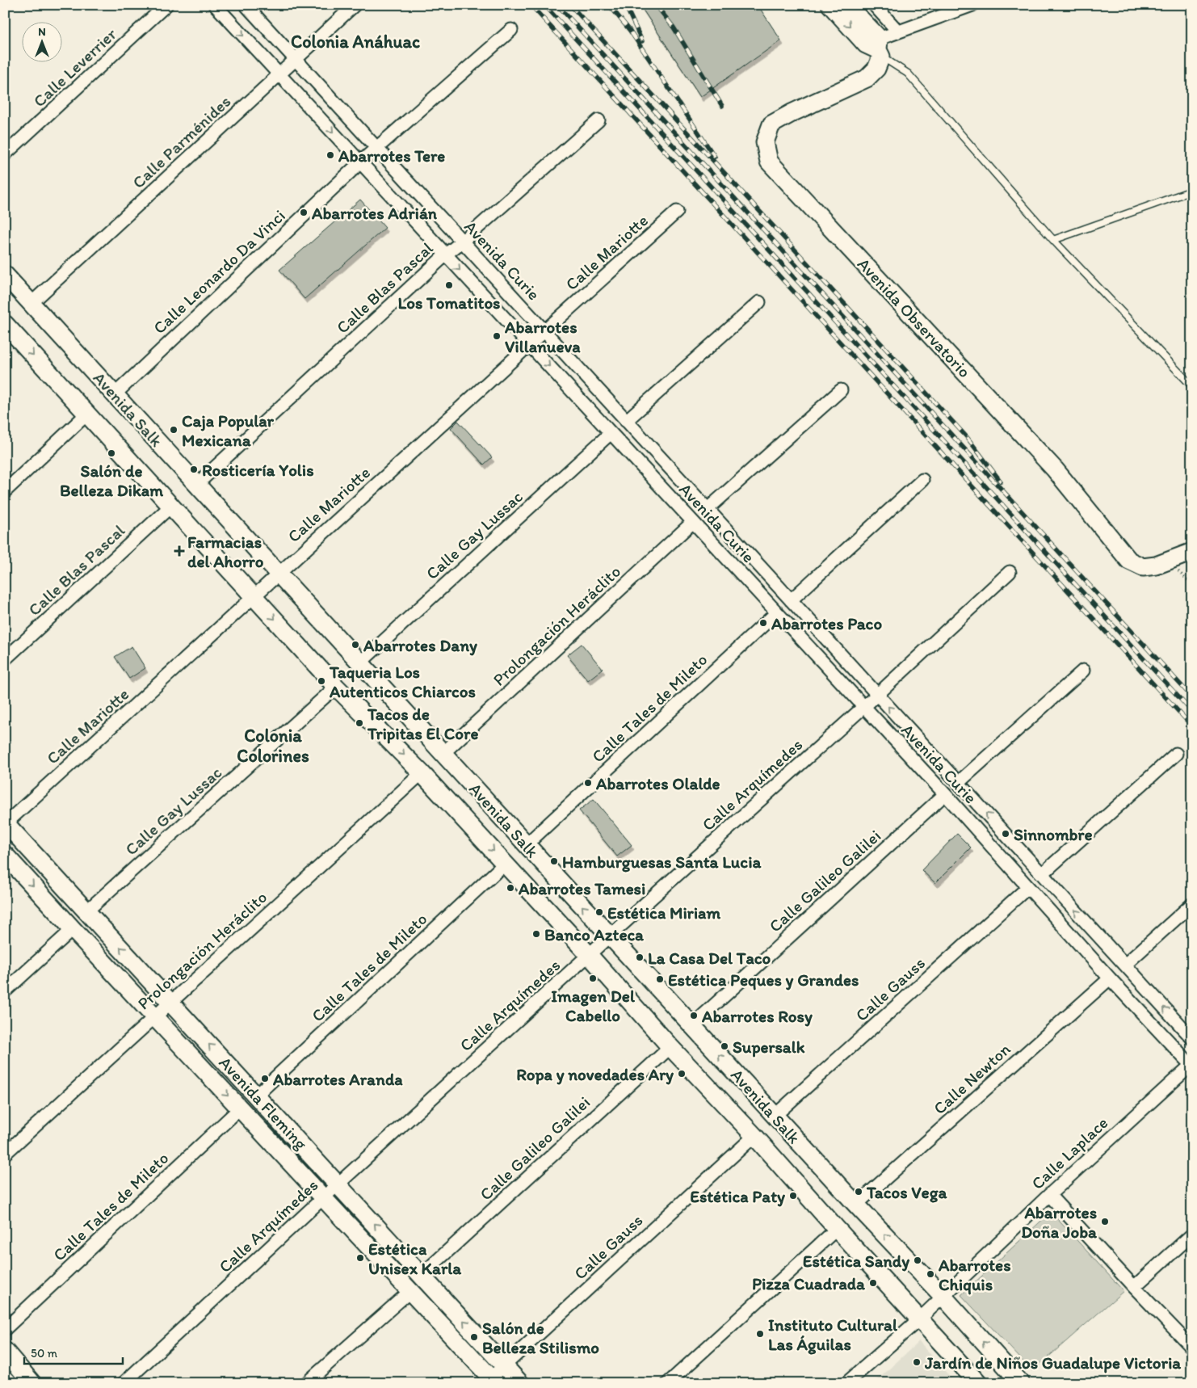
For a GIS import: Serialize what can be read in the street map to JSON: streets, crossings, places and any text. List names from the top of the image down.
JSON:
{
  "streets": {
    "main road": ["Avenida Observatorio", "Avenida Salk", "Avenida Fleming"],
    "street": [
      "Calle Leverrier",
      "Calle Parménides",
      "Calle Mariotte",
      "Avenida Curie",
      "Calle Leonardo Da Vinci",
      "Calle Blas Pascal",
      "Calle Gay Lussac",
      "Prolongación Heráclito",
      "Calle Tales de Mileto",
      "Calle Arquímedes",
      "Calle Galileo Galilei",
      "Calle Gauss",
      "Calle Newton",
      "Calle Laplace"
    ]
  },
  "crossings": [
    ["Calle Parménides", "Avenida Curie"],
    ["Calle Parménides", "Avenida Salk"],
    ["Calle Mariotte", "Avenida Curie"],
    ["Calle Mariotte", "Avenida Salk"],
    ["Calle Mariotte", "Avenida Fleming"],
    ["Avenida Curie", "Calle Leonardo Da Vinci"],
    ["Avenida Curie", "Calle Blas Pascal"],
    ["Avenida Curie", "Calle Gay Lussac"],
    ["Avenida Curie", "Prolongación Heráclito"],
    ["Avenida Curie", "Calle Tales de Mileto"],
    ["Avenida Curie", "Calle Arquímedes"],
    ["Avenida Curie", "Calle Galileo Galilei"],
    ["Avenida Curie", "Calle Gauss"],
    ["Avenida Curie", "Calle Newton"],
    ["Avenida Curie", "Calle Laplace"],
    ["Calle Leonardo Da Vinci", "Avenida Salk"],
    ["Calle Blas Pascal", "Avenida Salk"],
    ["Avenida Salk", "Calle Gay Lussac"],
    ["Avenida Salk", "Prolongación Heráclito"],
    ["Avenida Salk", "Calle Tales de Mileto"],
    ["Avenida Salk", "Calle Arquímedes"],
    ["Avenida Salk", "Calle Galileo Galilei"],
    ["Avenida Salk", "Calle Gauss"],
    ["Avenida Salk", "Calle Newton"],
    ["Avenida Salk", "Calle Laplace"],
    ["Calle Gay Lussac", "Avenida Fleming"],
    ["Prolongación Heráclito", "Avenida Fleming"],
    ["Calle Tales de Mileto", "Avenida Fleming"],
    ["Calle Arquímedes", "Avenida Fleming"],
    ["Calle Galileo Galilei", "Avenida Fleming"],
    ["Calle Gauss", "Avenida Fleming"]
  ],
  "districts": ["Colonia Anáhuac", "Colonia Colorines"],
  "places": {
    "other": [
      "Abarrotes Tere",
      "Abarrotes Adrián",
      "Los Tomatitos",
      "Abarrotes Villanueva",
      "Caja Popular Mexicana",
      "Salón de Belleza Dikam",
      "Rosticería Yolis",
      "Abarrotes Paco",
      "Abarrotes Dany",
      "Taqueria Los Autenticos Chiarcos",
      "Tacos de Tripitas El Core",
      "Abarrotes Olalde",
      "Sinnombre",
      "Hamburguesas Santa Lucia",
      "Abarrotes Tamesi",
      "Estética Miriam",
      "Banco Azteca",
      "La Casa Del Taco",
      "Imagen Del Cabello",
      "Estética Peques y Grandes",
      "Abarrotes Rosy",
      "Supersalk",
      "Ropa y novedades Ary",
      "Abarrotes Aranda",
      "Tacos Vega",
      "Estética Paty",
      "Abarrotes Doña Joba",
      "Estética Unisex Karla",
      "Estética Sandy",
      "Abarrotes Chiquis",
      "Pizza Cuadrada",
      "Instituto Cultural Las Águilas",
      "Salón de Belleza Stilismo",
      "Jardín de Niños Guadalupe Victoria"
    ],
    "health": ["Farmacias del Ahorro"]
  },
  "scale_bar": "50 m",
  "north": "top"
}
